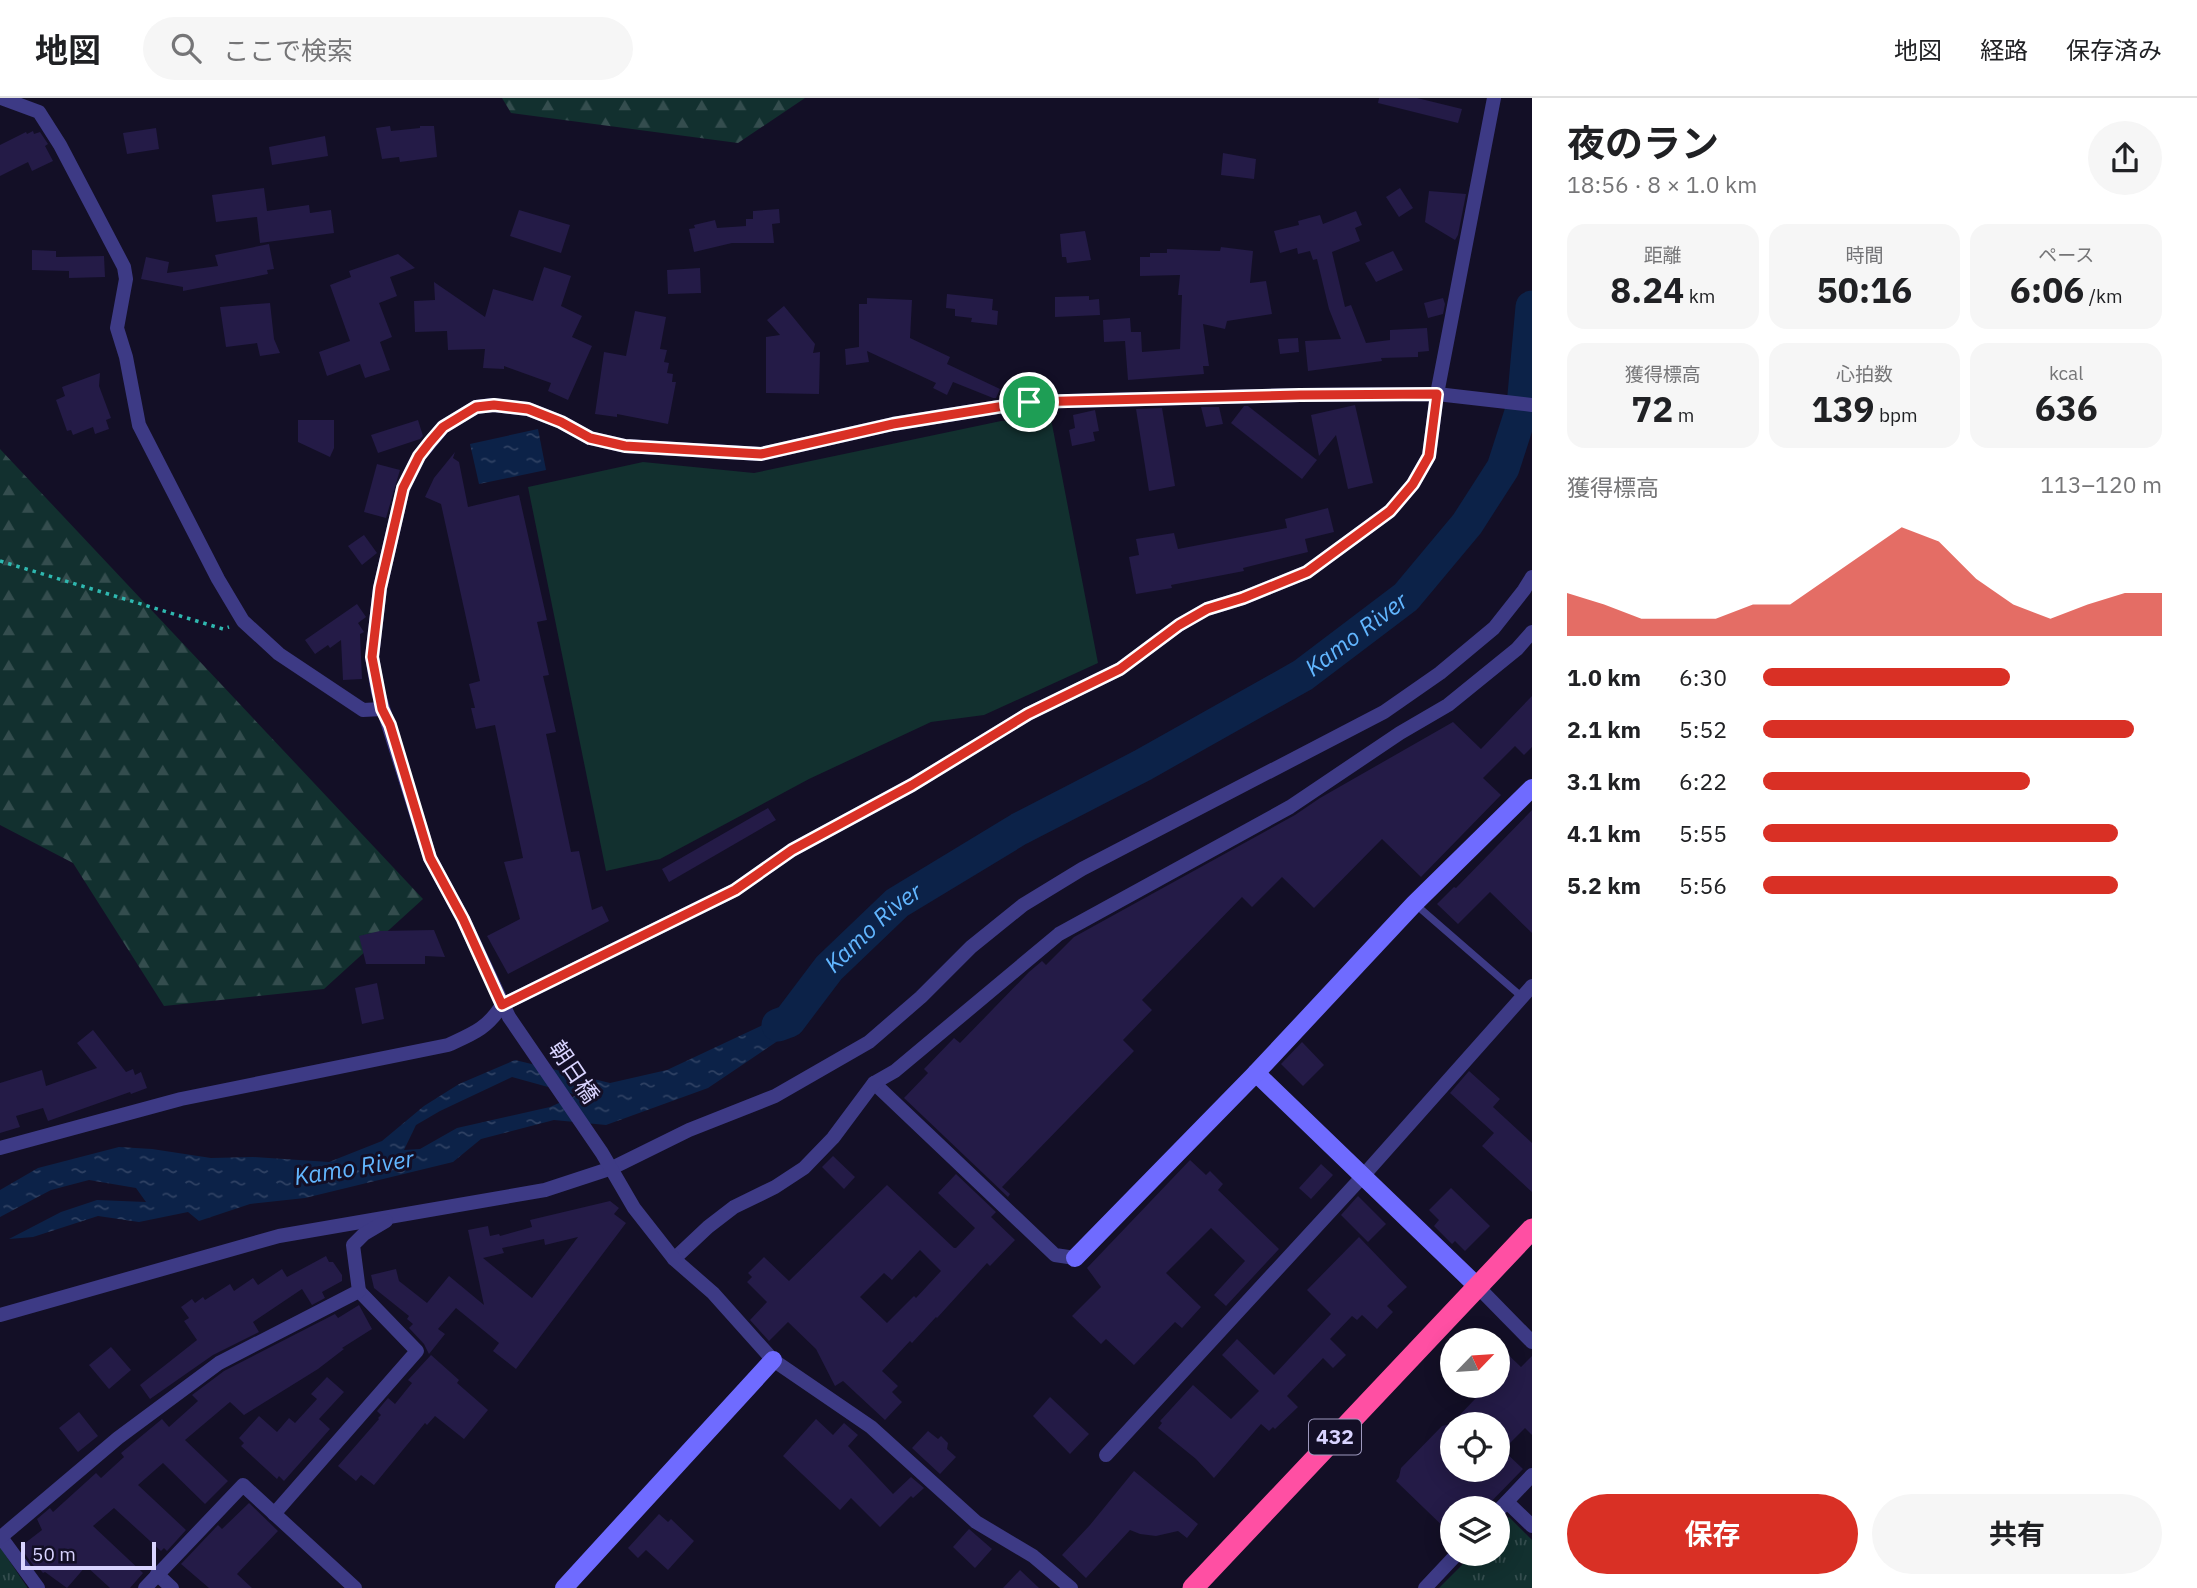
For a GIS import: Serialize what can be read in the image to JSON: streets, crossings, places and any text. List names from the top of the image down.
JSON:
{
  "streets": {
    "highway": ["432"],
    "street": ["朝日橋"]
  },
  "water": ["Kamo River"],
  "scale_bar": "50 m",
  "north": "top right",
  "page": {
    "header": "地図",
    "search": "ここで検索",
    "nav": ["地図", "経路", "保存済み"],
    "heading": ["夜のラン", "18:56 · 8 × 1.0 km"],
    "stats": [
      ["距離", "8.24 km"],
      ["時間", "50:16"],
      ["ペース", "6:06 /km"],
      ["獲得標高", "72 m"],
      ["心拍数", "139 bpm"],
      ["kcal", "636"]
    ],
    "chart": ["獲得標高", "113–120 m"],
    "list": [
      {
        "name": "1.0 km",
        "note": "6:30"
      },
      {
        "name": "2.1 km",
        "note": "5:52"
      },
      {
        "name": "3.1 km",
        "note": "6:22"
      },
      {
        "name": "4.1 km",
        "note": "5:55"
      },
      {
        "name": "5.2 km",
        "note": "5:56"
      }
    ],
    "buttons": ["保存", "共有"],
    "scale": "50 m"
  }
}
